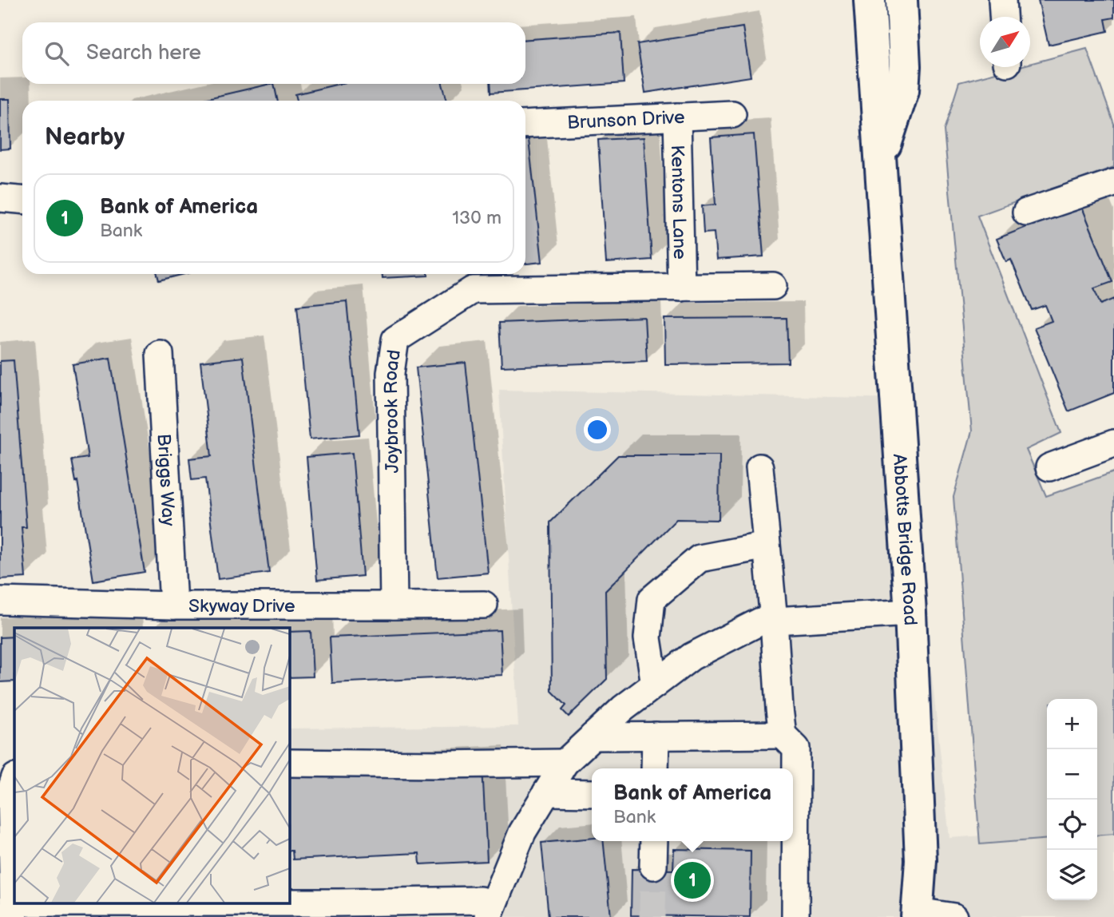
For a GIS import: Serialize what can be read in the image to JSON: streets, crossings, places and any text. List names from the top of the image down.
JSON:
{
  "streets": {
    "main road": ["Abbotts Bridge Road"],
    "street": [
      "Brunson Drive",
      "Kentons Lane",
      "Joybrook Road",
      "Briggs Way",
      "Skyway Drive"
    ]
  },
  "crossings": [
    ["Brunson Drive", "Kentons Lane"],
    ["Kentons Lane", "Joybrook Road"],
    ["Joybrook Road", "Skyway Drive"],
    ["Briggs Way", "Skyway Drive"]
  ],
  "north": "top right",
  "page": {
    "search": "Search here",
    "heading": "Nearby",
    "list": [
      {
        "mark": "1",
        "name": "Bank of America",
        "note": "Bank",
        "value": "130 m"
      }
    ],
    "map_buttons": ["+", "−"],
    "popup": ["Bank of America", "Bank"],
    "pins": "1"
  }
}
